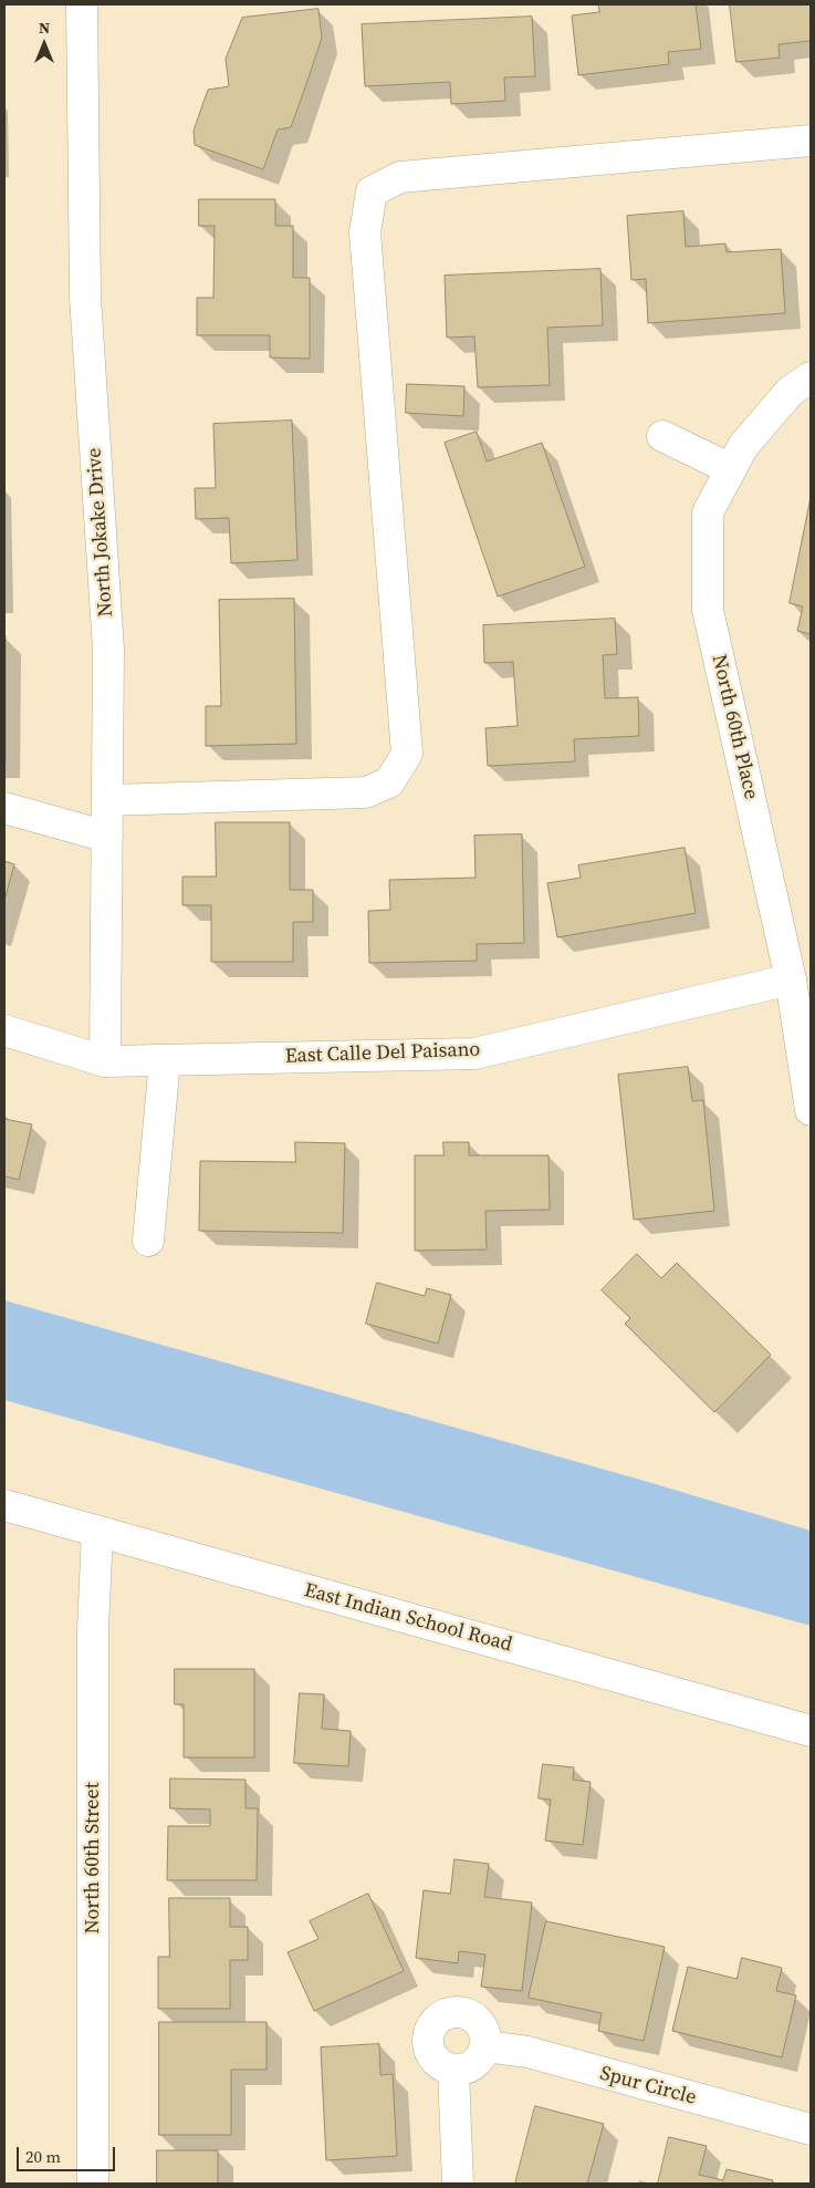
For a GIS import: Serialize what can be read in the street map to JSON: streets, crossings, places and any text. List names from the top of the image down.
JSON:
{
  "streets": {
    "street": [
      "North Jokake Drive",
      "North 60th Place",
      "East Calle Del Paisano",
      "East Indian School Road",
      "North 60th Street",
      "Spur Circle"
    ]
  },
  "crossings": [
    ["North Jokake Drive", "East Calle Del Paisano"],
    ["North 60th Place", "East Calle Del Paisano"],
    ["East Indian School Road", "North 60th Street"]
  ],
  "scale_bar": "20 m",
  "north": "top"
}
